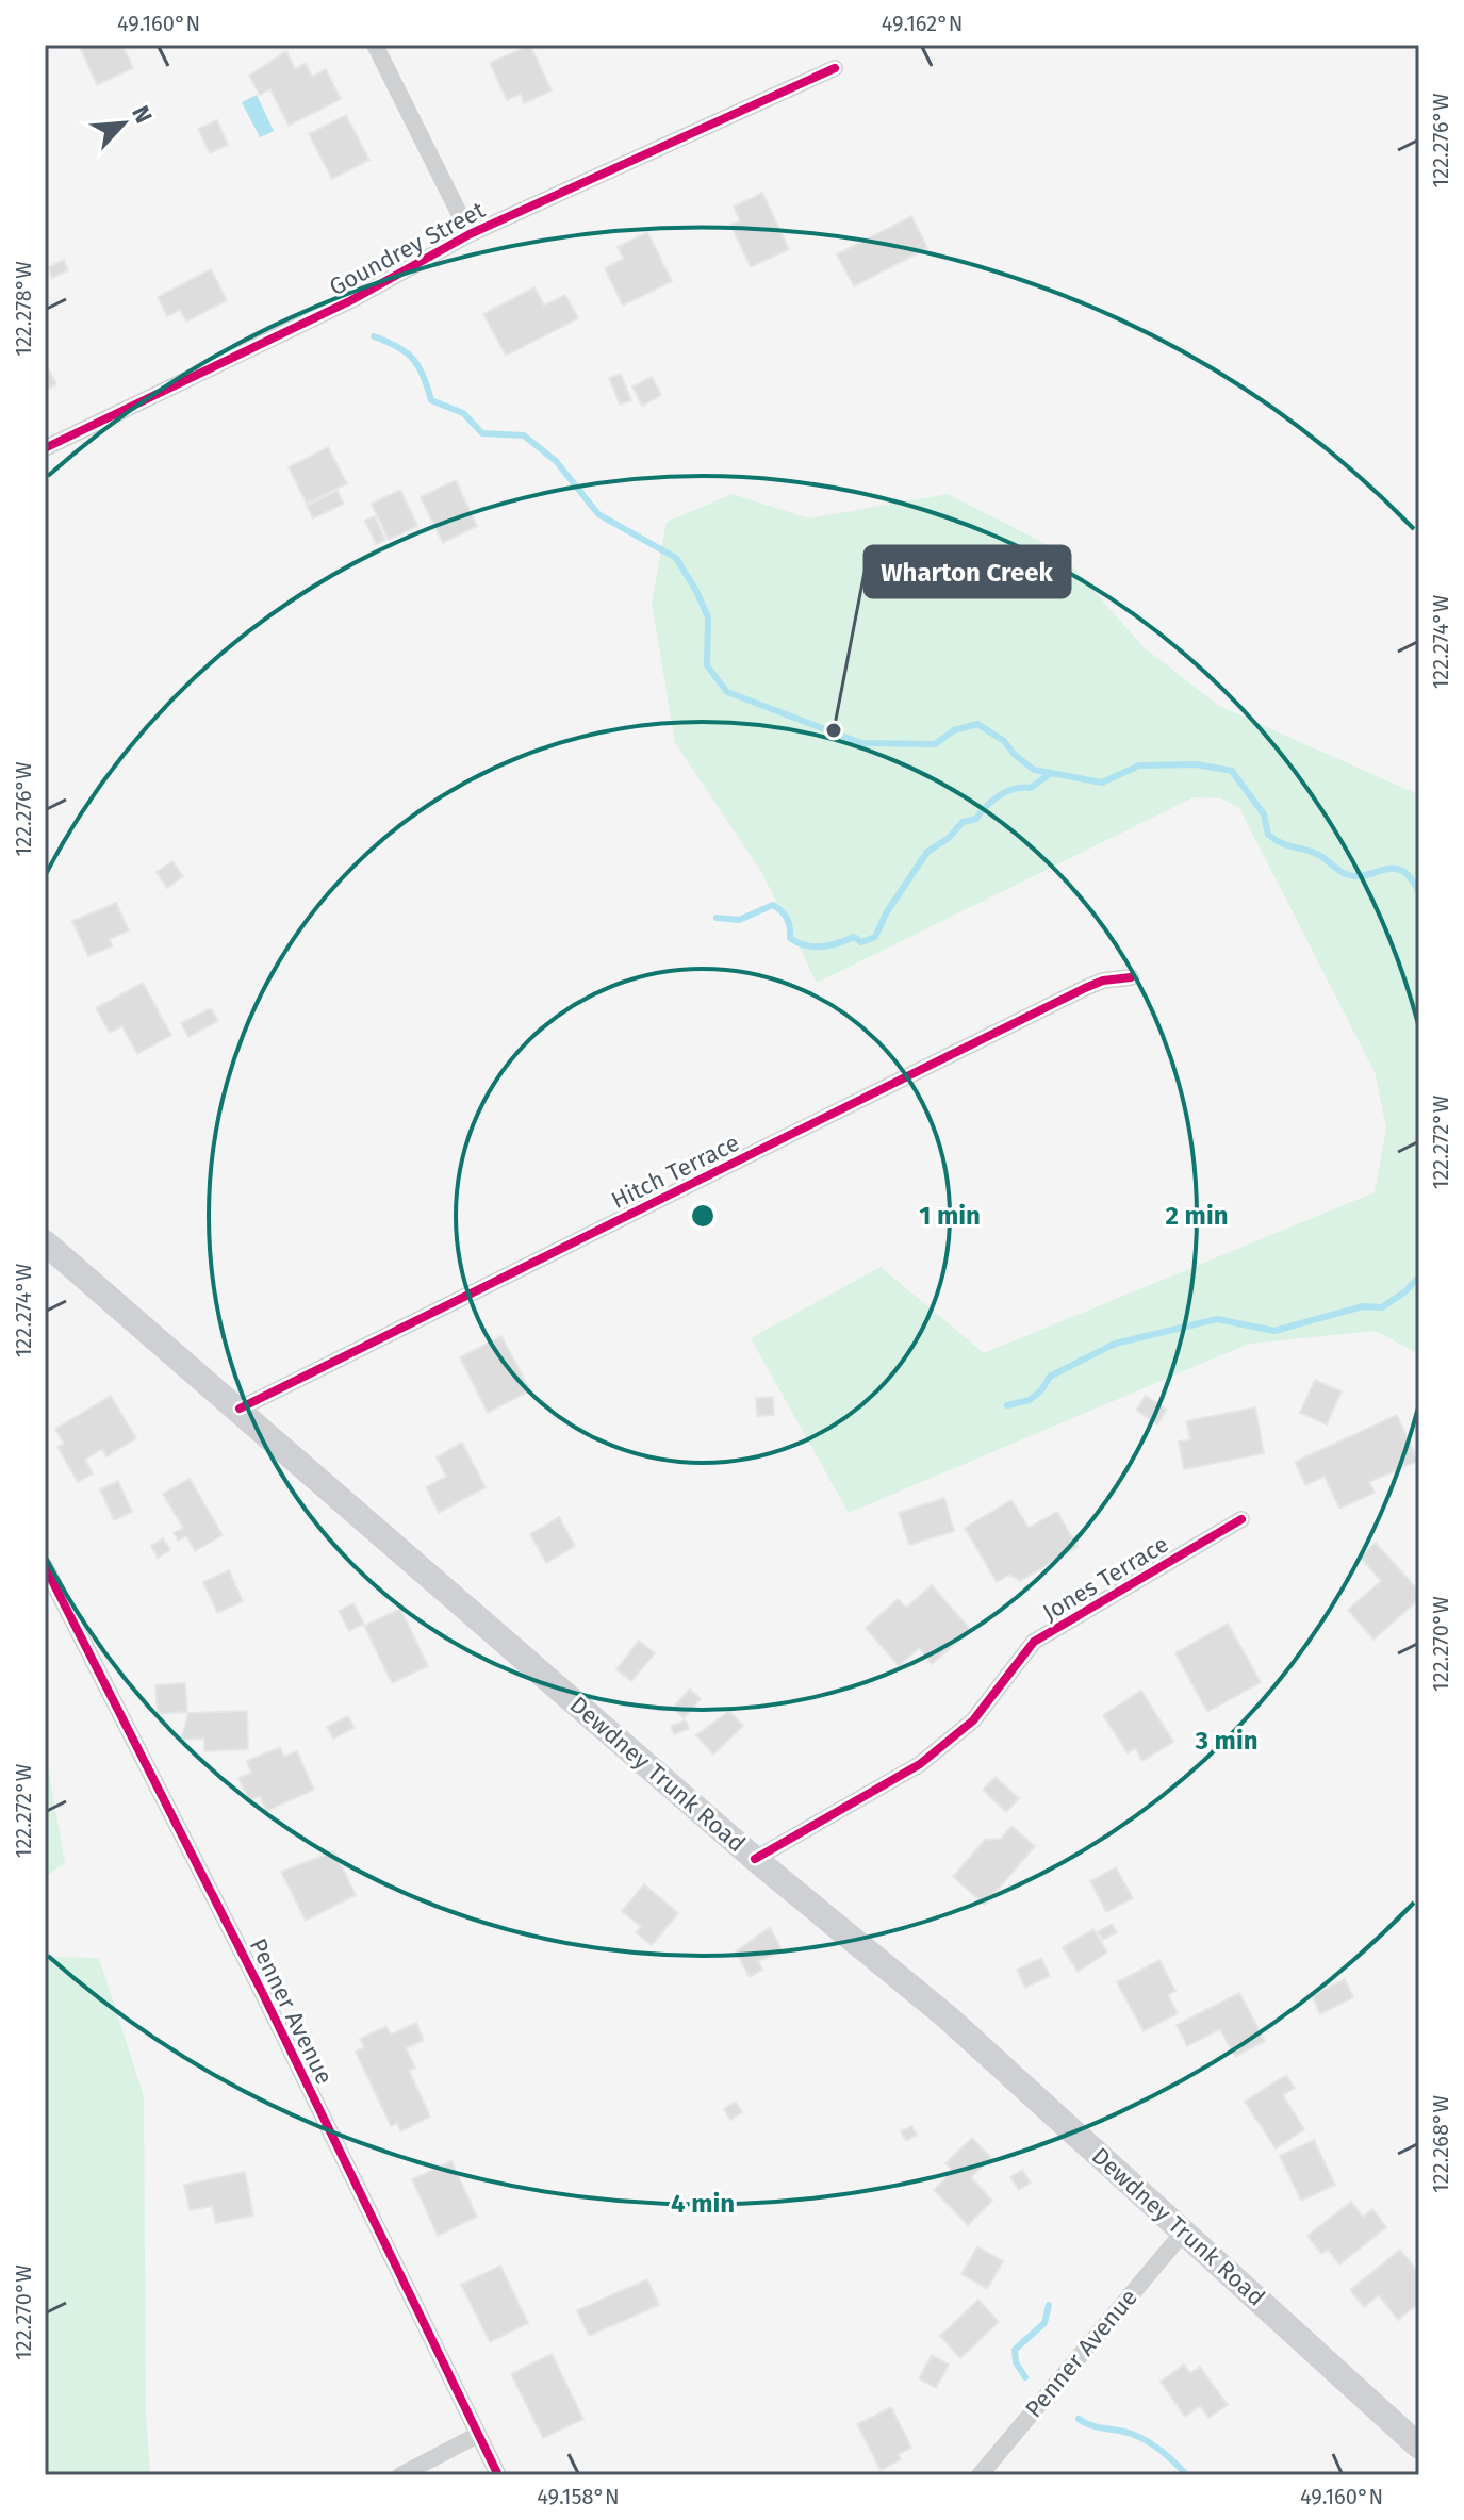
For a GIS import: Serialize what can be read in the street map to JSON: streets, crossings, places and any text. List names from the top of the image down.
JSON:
{
  "streets": {
    "main road": ["Dewdney Trunk Road"],
    "street": [
      "Goundrey Street",
      "Hitch Terrace",
      "Jones Terrace",
      "Penner Avenue"
    ]
  },
  "crossings": [
    ["Hitch Terrace", "Dewdney Trunk Road"],
    ["Jones Terrace", "Dewdney Trunk Road"],
    ["Dewdney Trunk Road", "Penner Avenue"]
  ],
  "places": ["Wharton Creek"],
  "north": "top right",
  "coordinates": [
    "49.160°N",
    "49.162°N",
    "122.276°W",
    "122.278°W",
    "122.274°W",
    "122.272°W",
    "122.270°W",
    "122.268°W",
    "49.158°N"
  ],
  "rings": [
    "1 min",
    "2 min",
    "3 min",
    "4 min"
  ]
}
